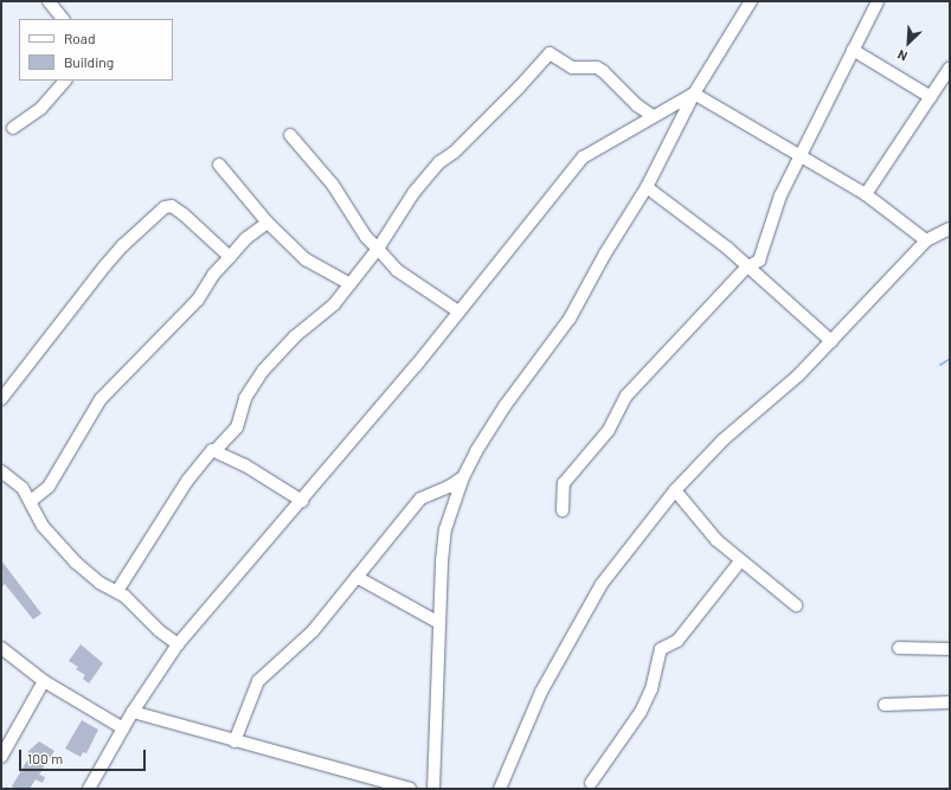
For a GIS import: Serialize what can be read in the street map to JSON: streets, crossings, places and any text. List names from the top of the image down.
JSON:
{
  "legend": ["Road", "Building"],
  "scale_bar": "100 m",
  "north": "bottom left"
}
